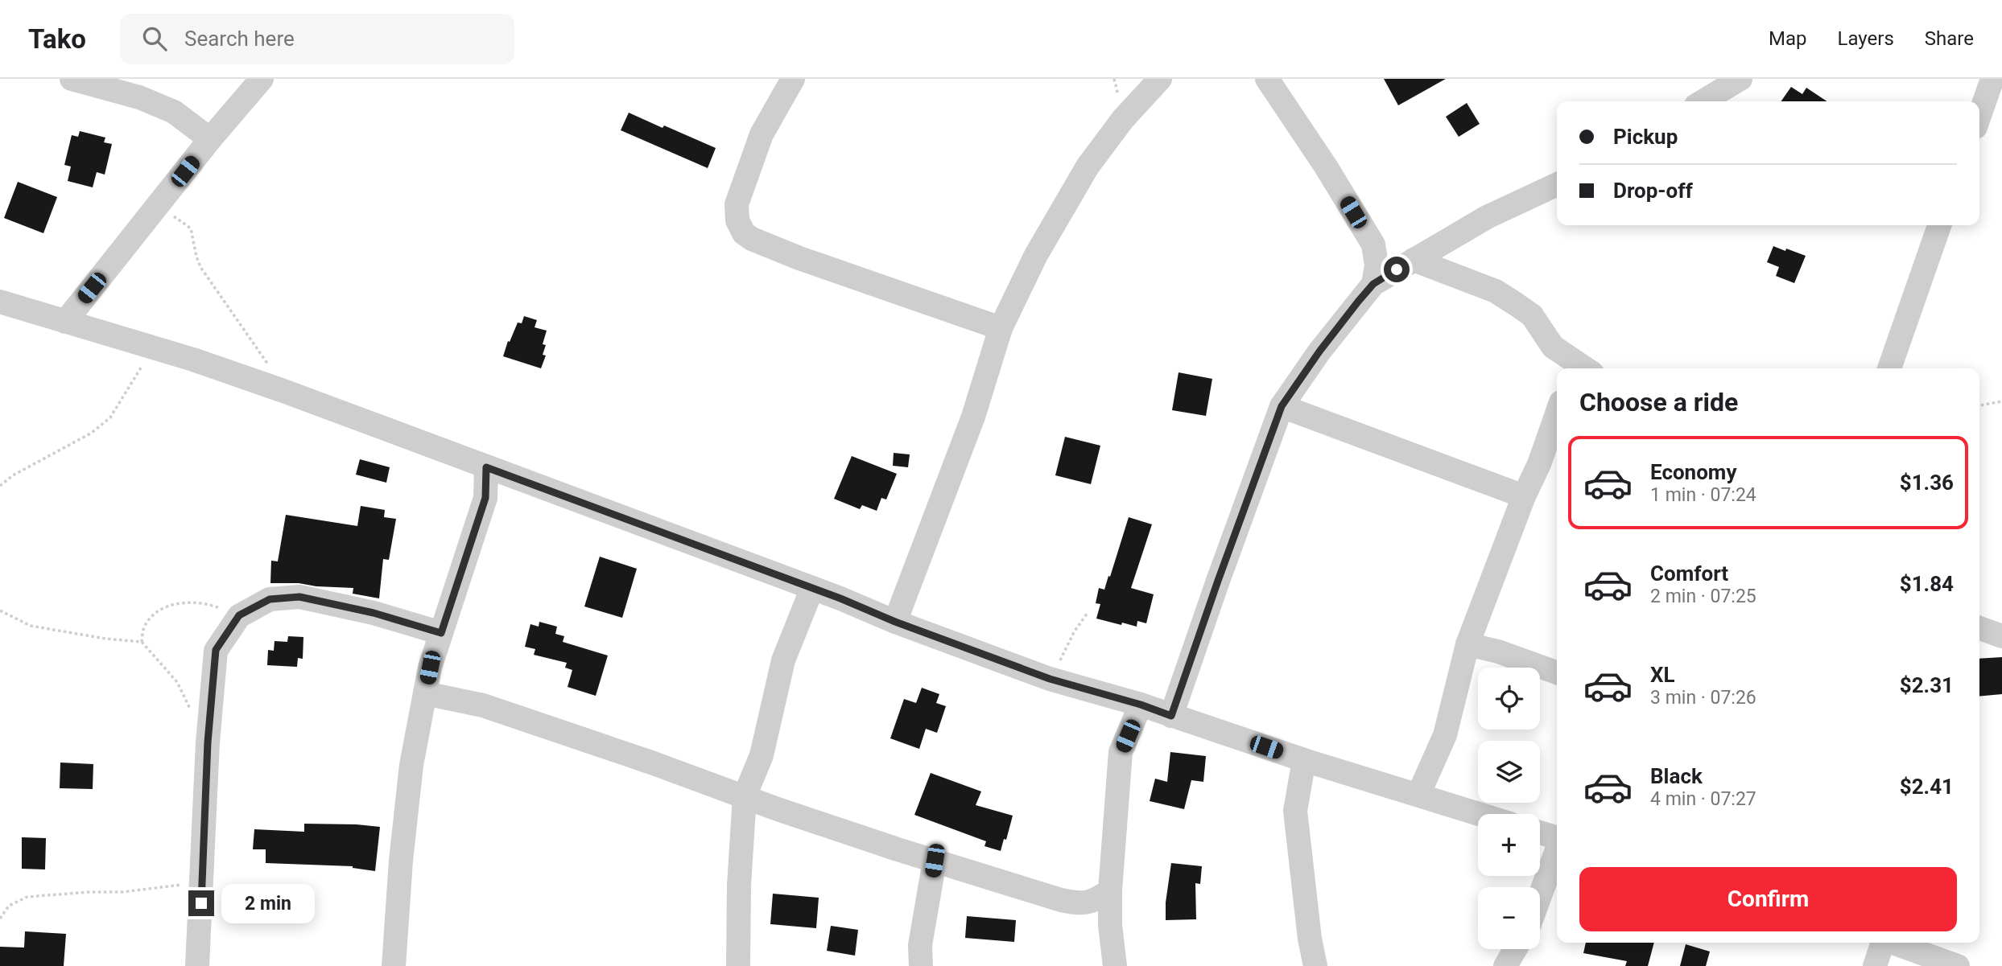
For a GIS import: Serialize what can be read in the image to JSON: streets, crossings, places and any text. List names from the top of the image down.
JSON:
{
  "page": {
    "header": "Tako",
    "search": "Search here",
    "nav": ["Map", "Layers", "Share"],
    "banner": ["Pickup", "Drop-off"],
    "heading": "Choose a ride",
    "list": [
      {
        "name": "Economy",
        "note": "1 min · 07:24",
        "value": "$1.36"
      },
      {
        "name": "Comfort",
        "note": "2 min · 07:25",
        "value": "$1.84"
      },
      {
        "name": "XL",
        "note": "3 min · 07:26",
        "value": "$2.31"
      },
      {
        "name": "Black",
        "note": "4 min · 07:27",
        "value": "$2.41"
      }
    ],
    "map_buttons": ["+", "−"],
    "buttons": "Confirm",
    "bubble": "2 min"
  }
}
